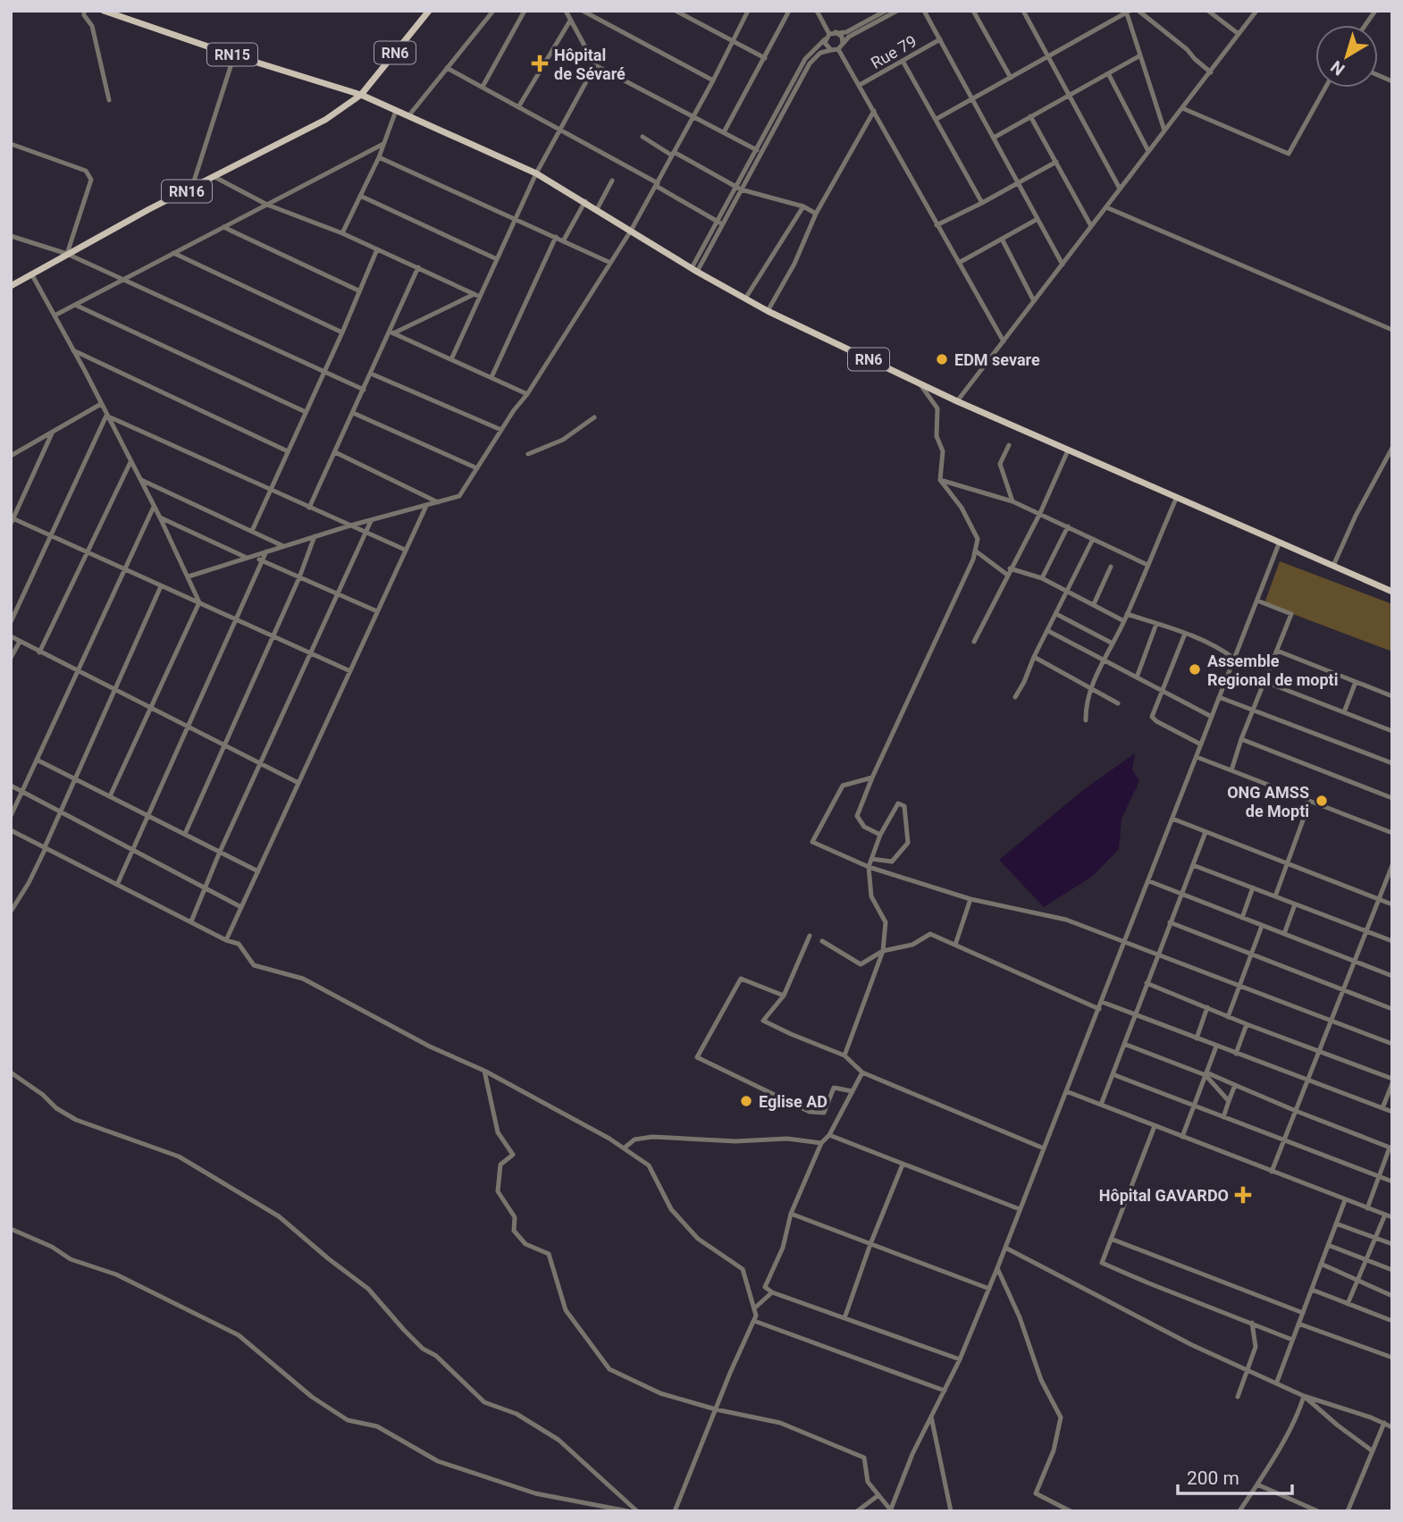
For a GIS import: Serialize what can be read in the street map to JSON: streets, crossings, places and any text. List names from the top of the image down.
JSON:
{
  "streets": {
    "main road": ["RN6", "RN15", "RN16"],
    "street": ["Rue 79"]
  },
  "crossings": [
    ["RN6", "RN15"],
    ["RN6", "RN16"],
    ["RN15", "RN16"]
  ],
  "places": {
    "health": ["Hôpital de Sévaré", "Hôpital GAVARDO"],
    "other": [
      "EDM sevare",
      "Assemble Regional de mopti",
      "ONG AMSS de Mopti",
      "Eglise AD"
    ]
  },
  "scale_bar": "200 m",
  "north": "bottom left"
}
